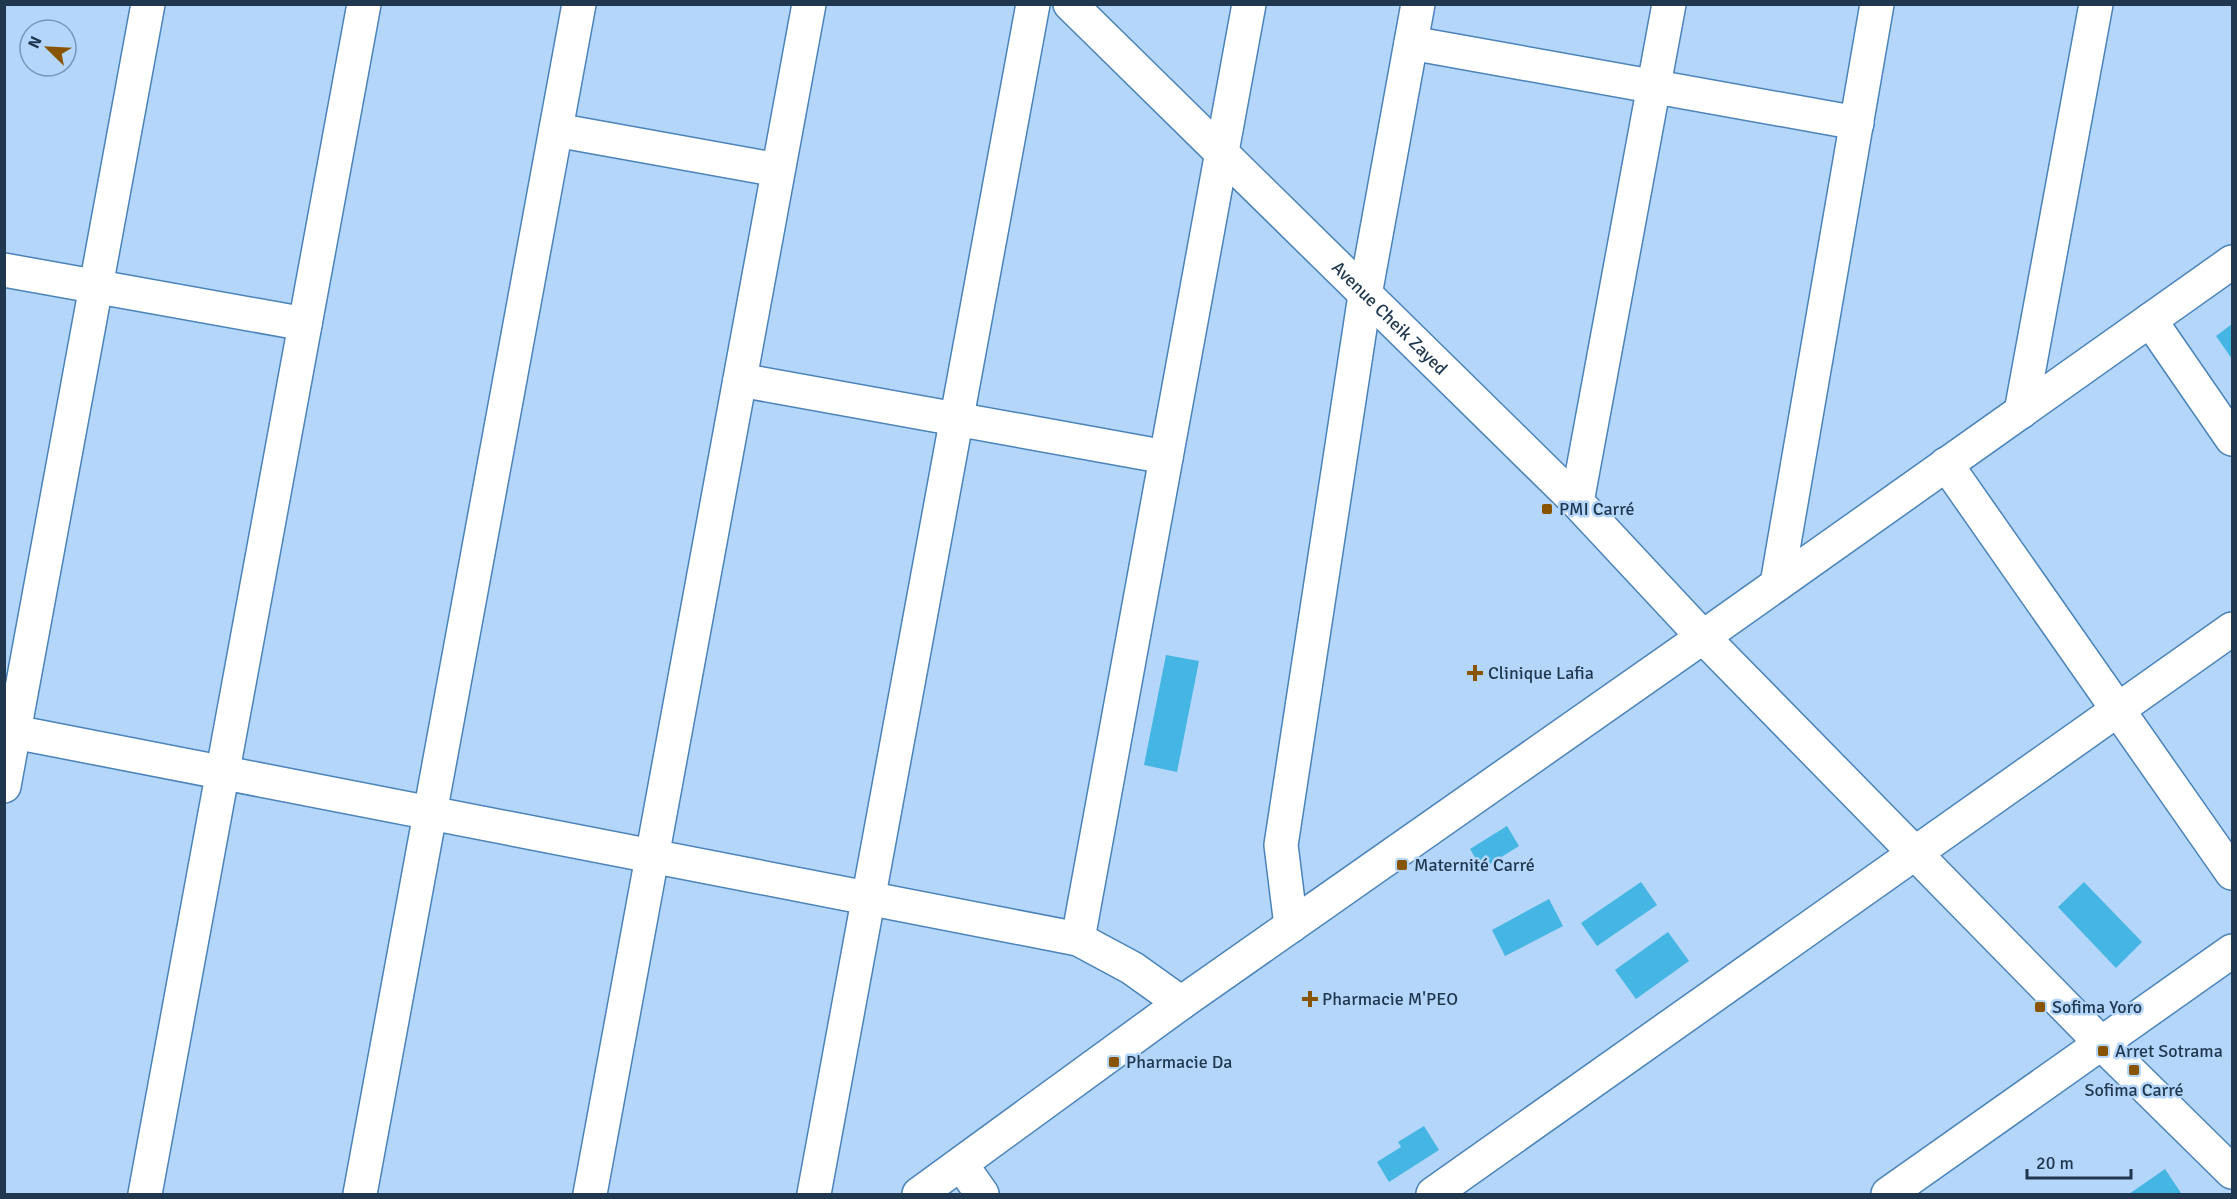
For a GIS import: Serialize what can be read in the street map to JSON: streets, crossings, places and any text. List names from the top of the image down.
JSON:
{
  "streets": {
    "street": ["Avenue Cheik Zayed"]
  },
  "places": {
    "transit": [
      "PMI Carré",
      "Maternité Carré",
      "Sofima Yoro",
      "Arret Sotrama",
      "Pharmacie Da",
      "Sofima Carré"
    ],
    "health": ["Clinique Lafia", "Pharmacie M'PEO"]
  },
  "scale_bar": "20 m",
  "north": "top left"
}
